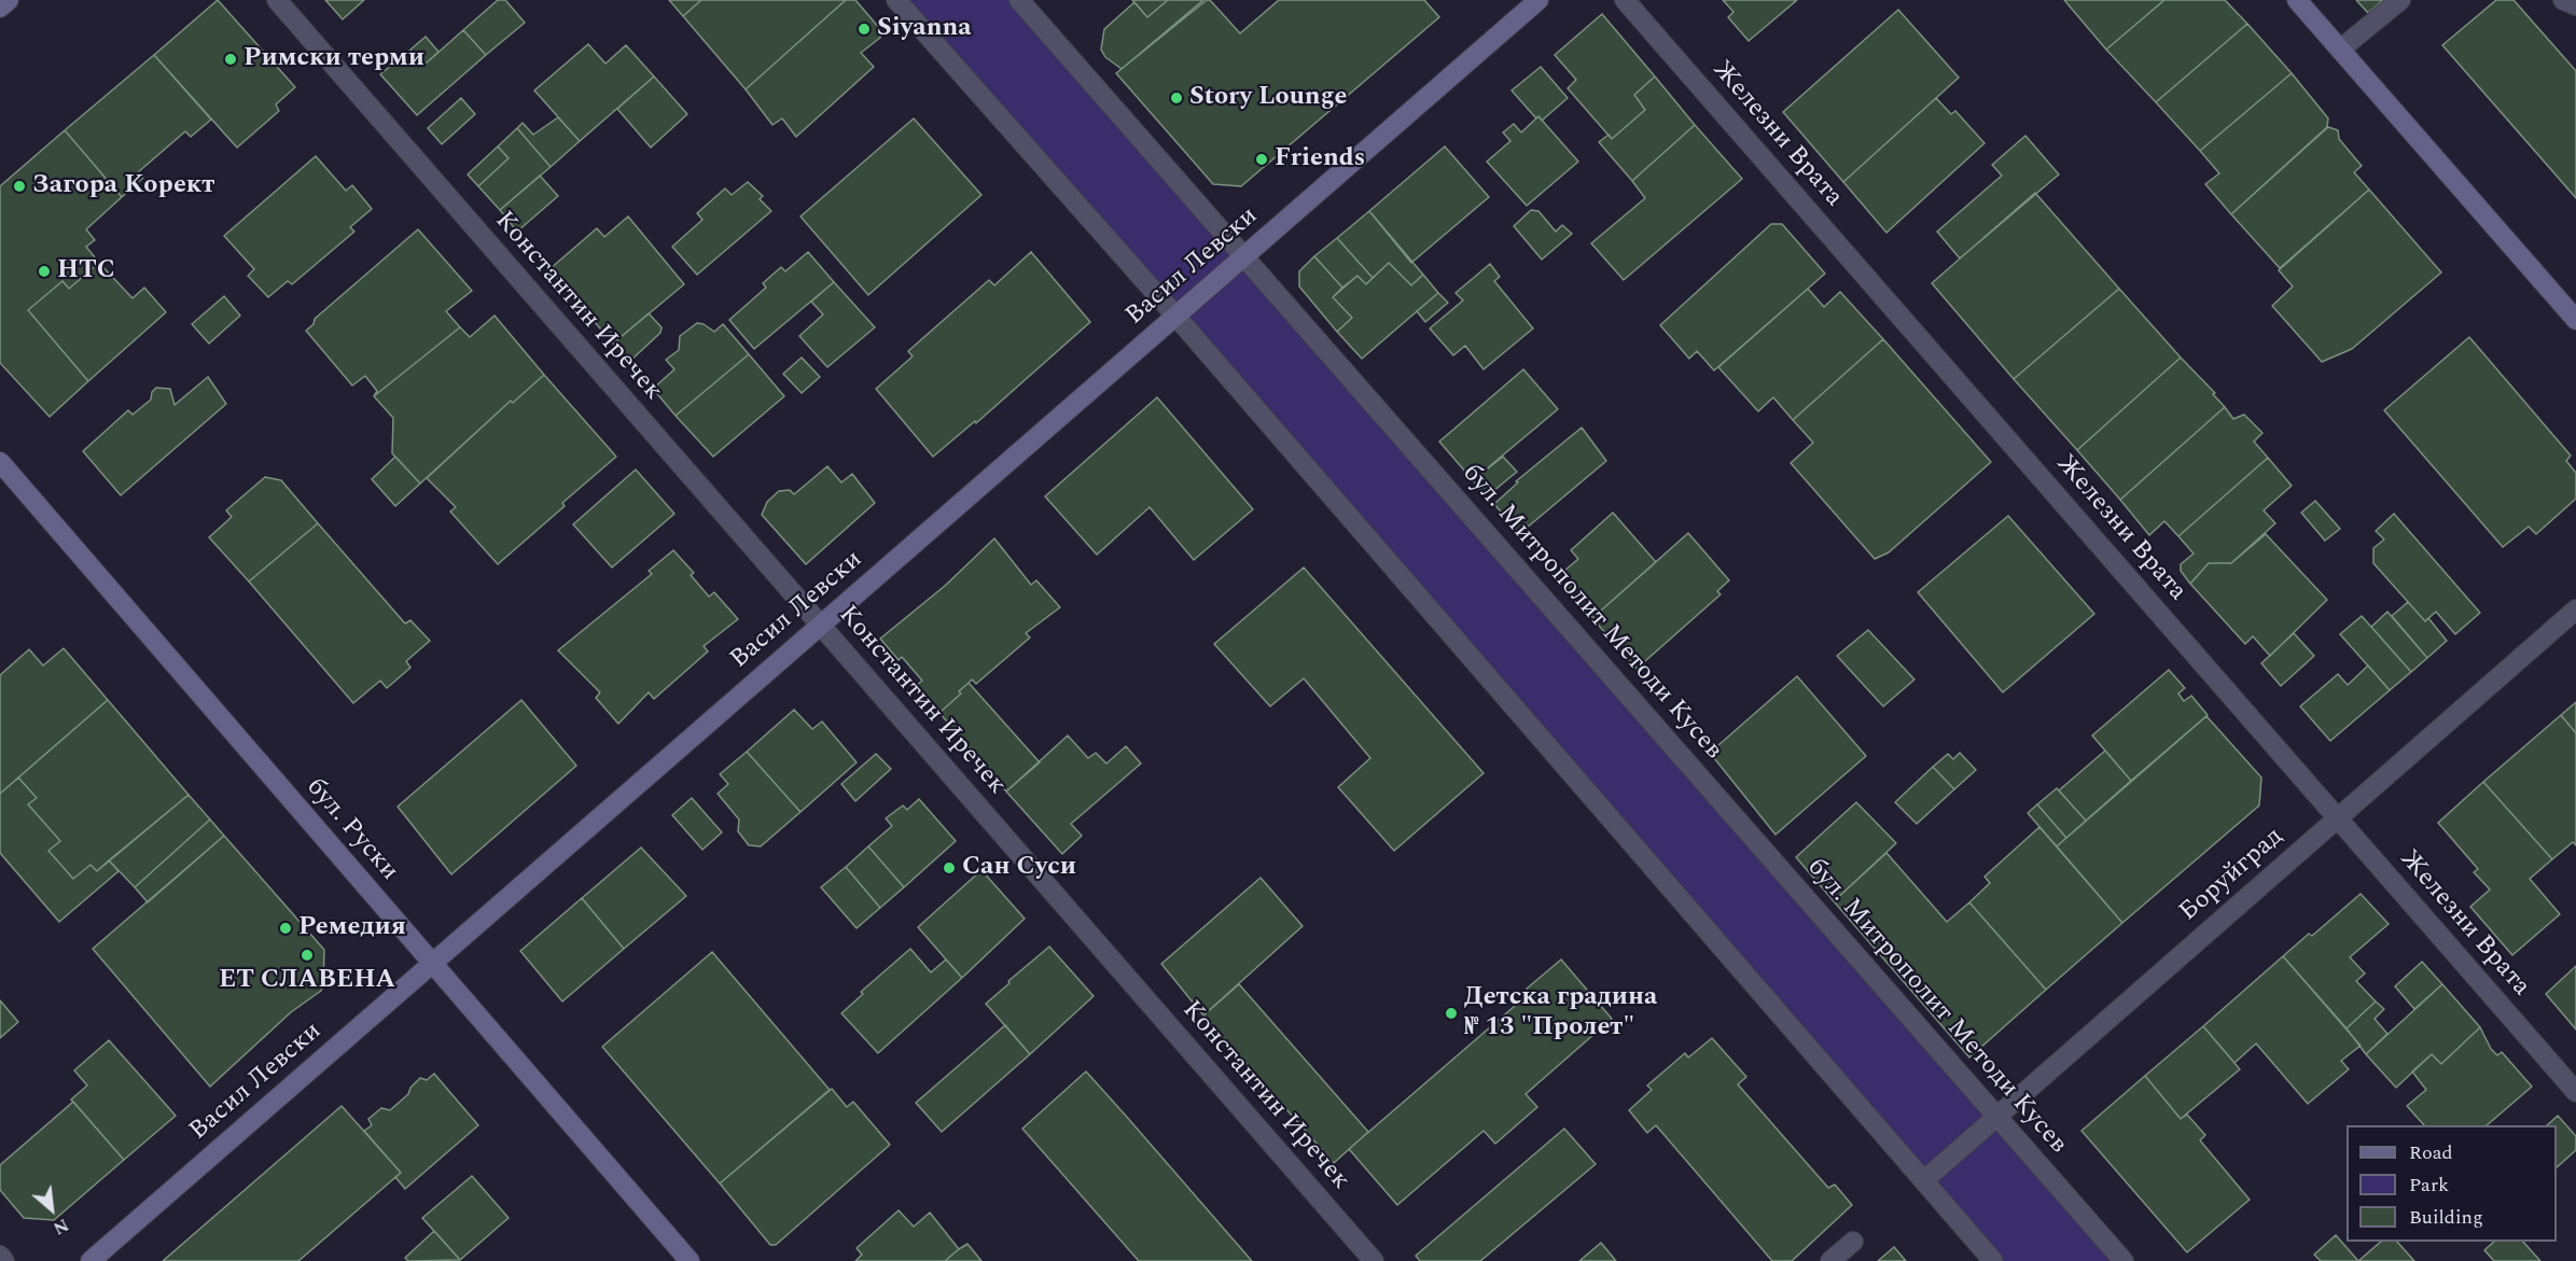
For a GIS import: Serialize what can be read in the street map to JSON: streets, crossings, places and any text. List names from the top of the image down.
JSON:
{
  "streets": {
    "street": [
      "Железни Врата",
      "Васил Левски",
      "Константин Иречек",
      "бул. Митрополит Методи Кусев",
      "бул. Руски",
      "Боруйград"
    ]
  },
  "crossings": [
    ["Железни Врата", "Боруйград"],
    ["Васил Левски", "Константин Иречек"],
    ["Васил Левски", "бул. Митрополит Методи Кусев"],
    ["Васил Левски", "бул. Руски"],
    ["бул. Митрополит Методи Кусев", "Боруйград"]
  ],
  "places": [
    "Siyanna",
    "Римски терми",
    "Story Lounge",
    "Friends",
    "Загора Корект",
    "НТС",
    "Сан Суси",
    "Ремедия",
    "ЕТ СЛАВЕНА",
    "Детска градина № 13 \"Пролет\""
  ],
  "legend": ["Road", "Park", "Building"],
  "north": "bottom right"
}
